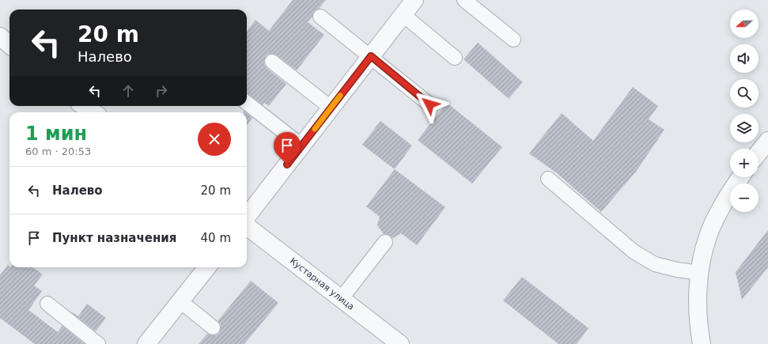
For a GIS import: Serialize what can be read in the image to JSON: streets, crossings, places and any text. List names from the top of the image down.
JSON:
{
  "streets": {
    "street": ["Кустарная улица"]
  },
  "north": "left",
  "page": {
    "map_buttons": ["+", "−"],
    "turn": ["20 m", "Налево"],
    "heading": ["1 мин", "60 m · 20:53"],
    "list": [
      {
        "name": "Налево",
        "value": "20 m"
      },
      {
        "name": "Пункт назначения",
        "value": "40 m"
      }
    ]
  }
}
